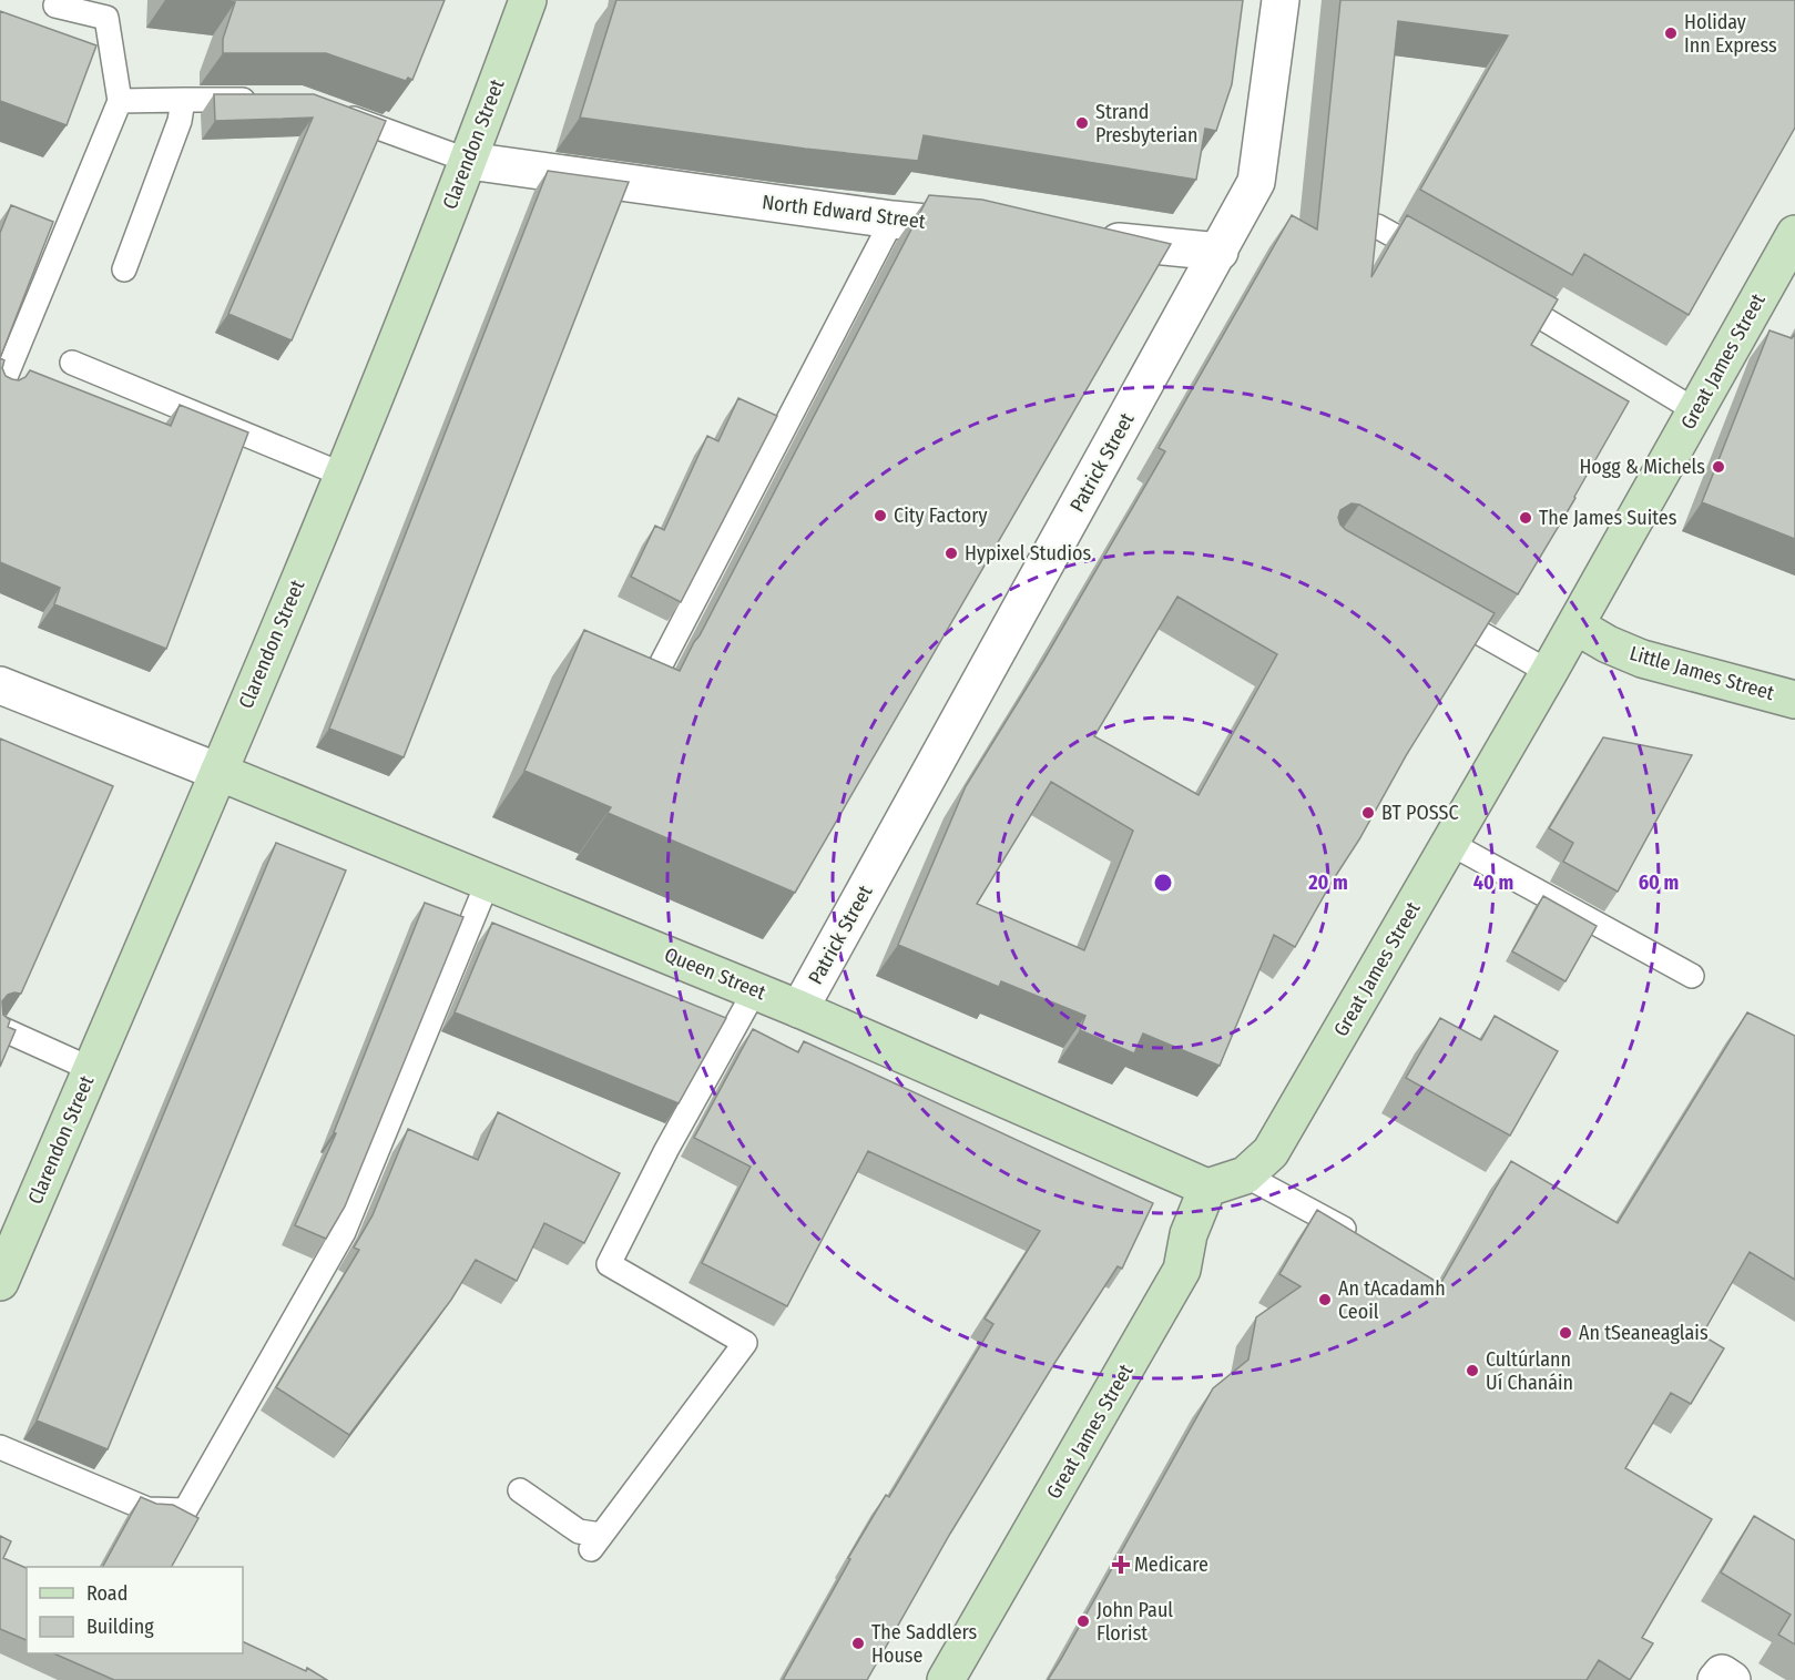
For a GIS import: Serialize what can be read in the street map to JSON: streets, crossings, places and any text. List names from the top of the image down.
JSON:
{
  "streets": {
    "main road": [
      "Clarendon Street",
      "Great James Street",
      "Little James Street",
      "Queen Street"
    ],
    "street": ["North Edward Street", "Patrick Street"]
  },
  "crossings": [
    ["Clarendon Street", "North Edward Street"],
    ["Clarendon Street", "Queen Street"],
    ["Great James Street", "Little James Street"],
    ["Great James Street", "Queen Street"],
    ["Patrick Street", "Queen Street"]
  ],
  "places": {
    "other": [
      "Holiday Inn Express",
      "Strand Presbyterian",
      "Hogg & Michels",
      "City Factory",
      "The James Suites",
      "Hypixel Studios",
      "BT POSSC",
      "An tAcadamh Ceoil",
      "An tSeaneaglais",
      "Cultúrlann Uí Chanáin",
      "John Paul Florist",
      "The Saddlers House"
    ],
    "health": ["Medicare"]
  },
  "legend": ["Road", "Building"],
  "rings": ["20 m", "40 m", "60 m"]
}
